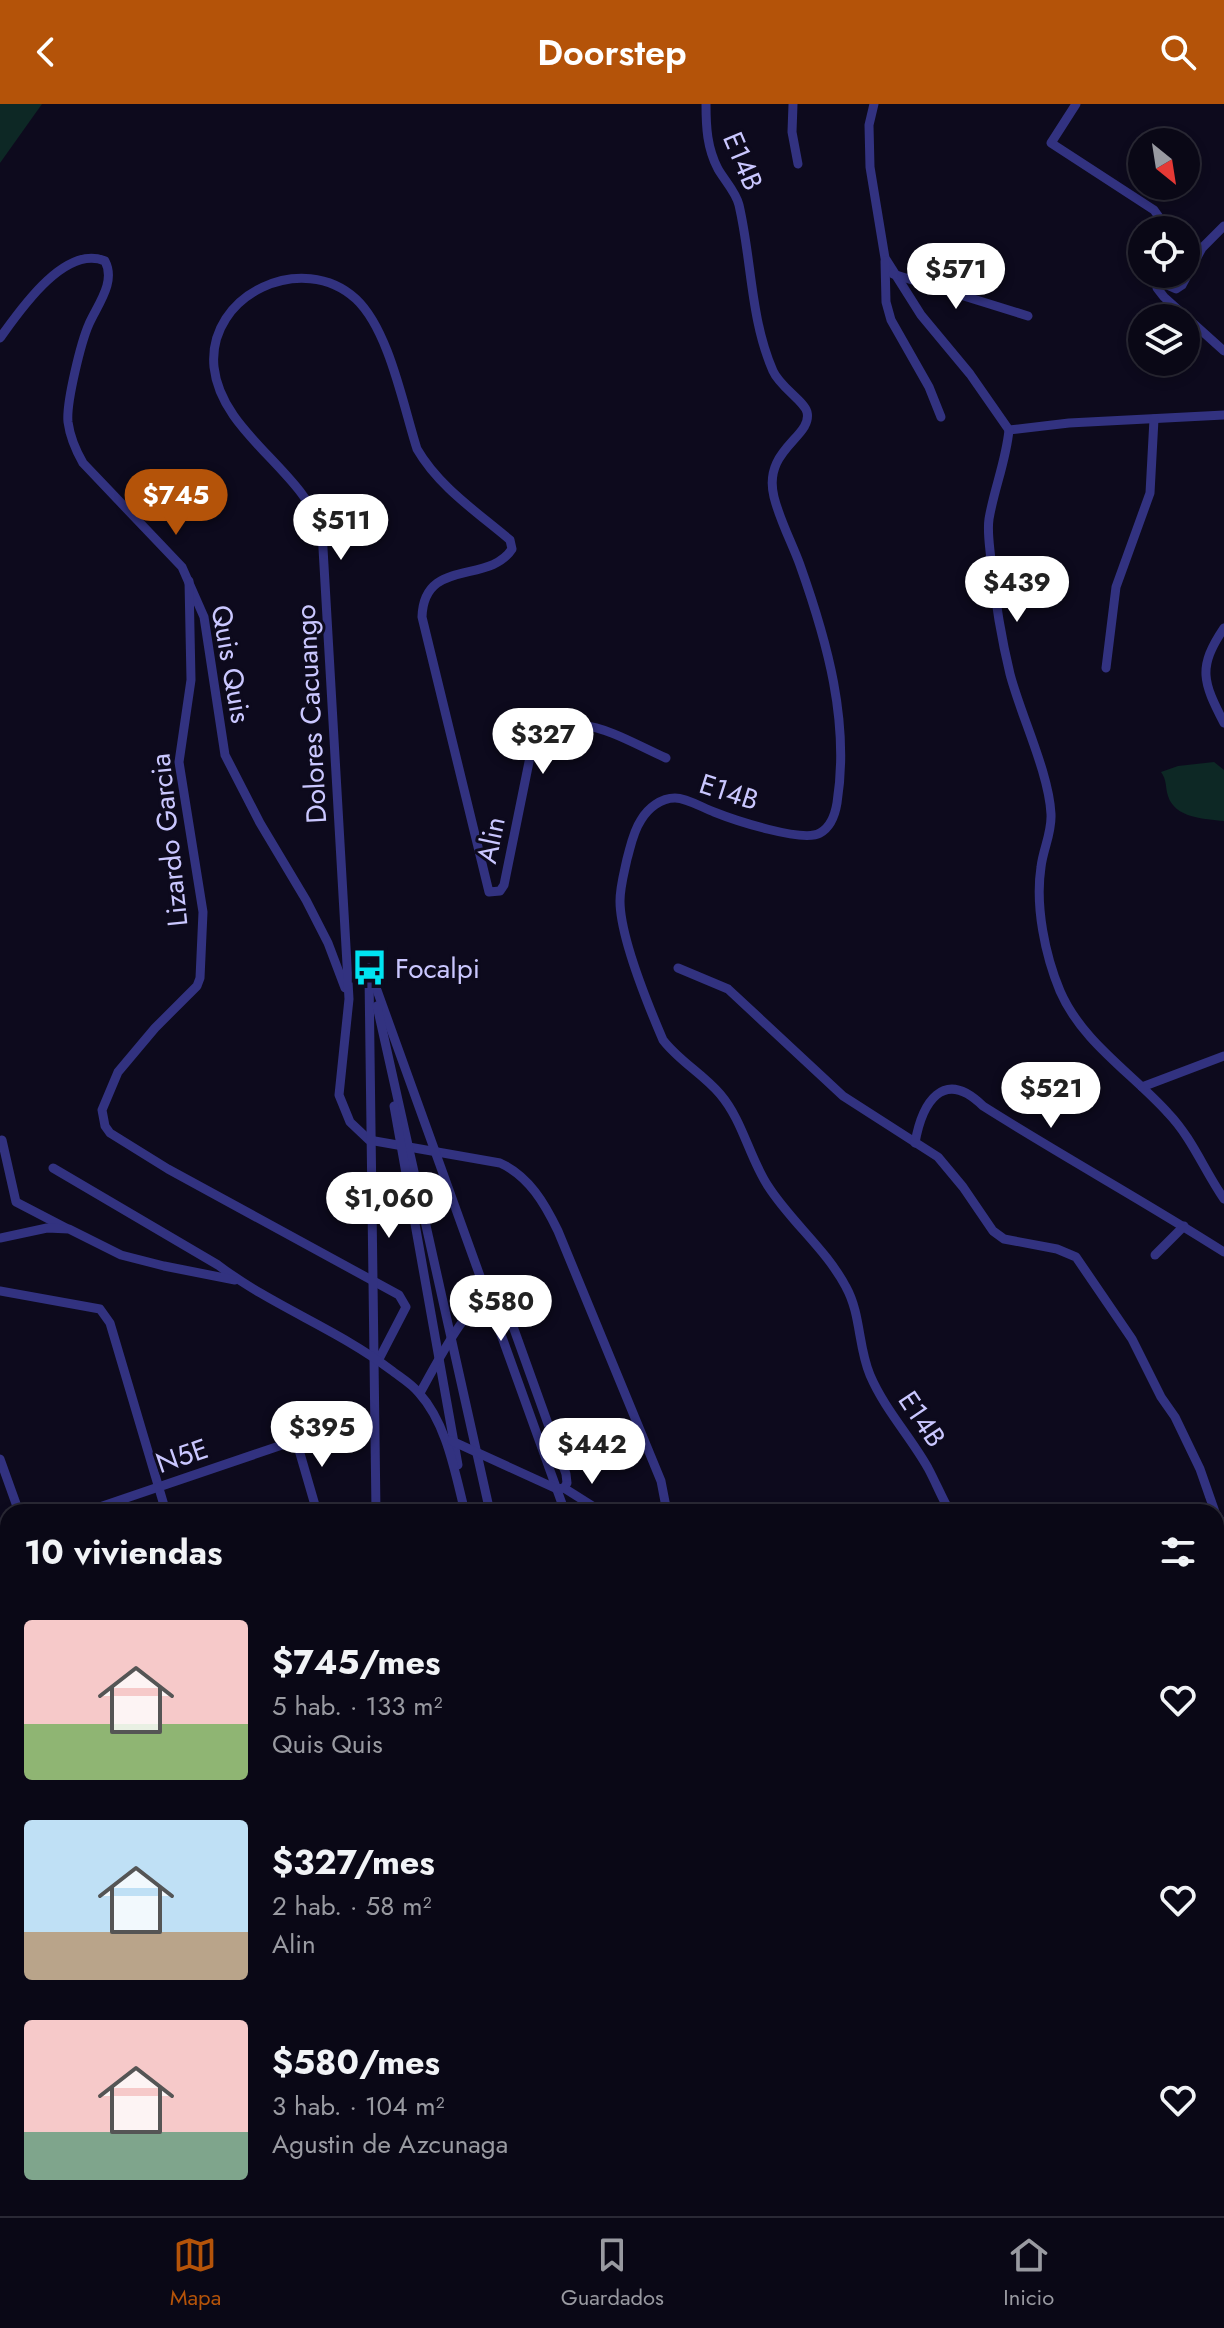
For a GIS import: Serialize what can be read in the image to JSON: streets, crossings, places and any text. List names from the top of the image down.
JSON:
{
  "streets": {
    "street": [
      "E14B",
      "Quis Quis",
      "Dolores Cacuango",
      "Lizardo Garcia",
      "Alin",
      "N5E"
    ]
  },
  "crossings": [
    ["Quis Quis", "Dolores Cacuango"],
    ["Quis Quis", "Lizardo Garcia"],
    ["Dolores Cacuango", "Alin"]
  ],
  "places": {
    "bus stop": ["Focalpi"]
  },
  "north": "bottom right",
  "page": {
    "header": "Doorstep",
    "price": [
      "$571",
      "$745",
      "$511",
      "$439",
      "$327",
      "$521",
      "$1,060",
      "$580",
      "$395",
      "$442"
    ],
    "heading": "10 viviendas",
    "list": [
      {
        "name": "$745/mes",
        "note": "5 hab. · 133 m² · Quis Quis"
      },
      {
        "name": "$327/mes",
        "note": "2 hab. · 58 m² · Alin"
      },
      {
        "name": "$580/mes",
        "note": "3 hab. · 104 m² · Agustin de Azcunaga"
      }
    ],
    "tabs": ["Mapa", "Guardados", "Inicio"]
  }
}
